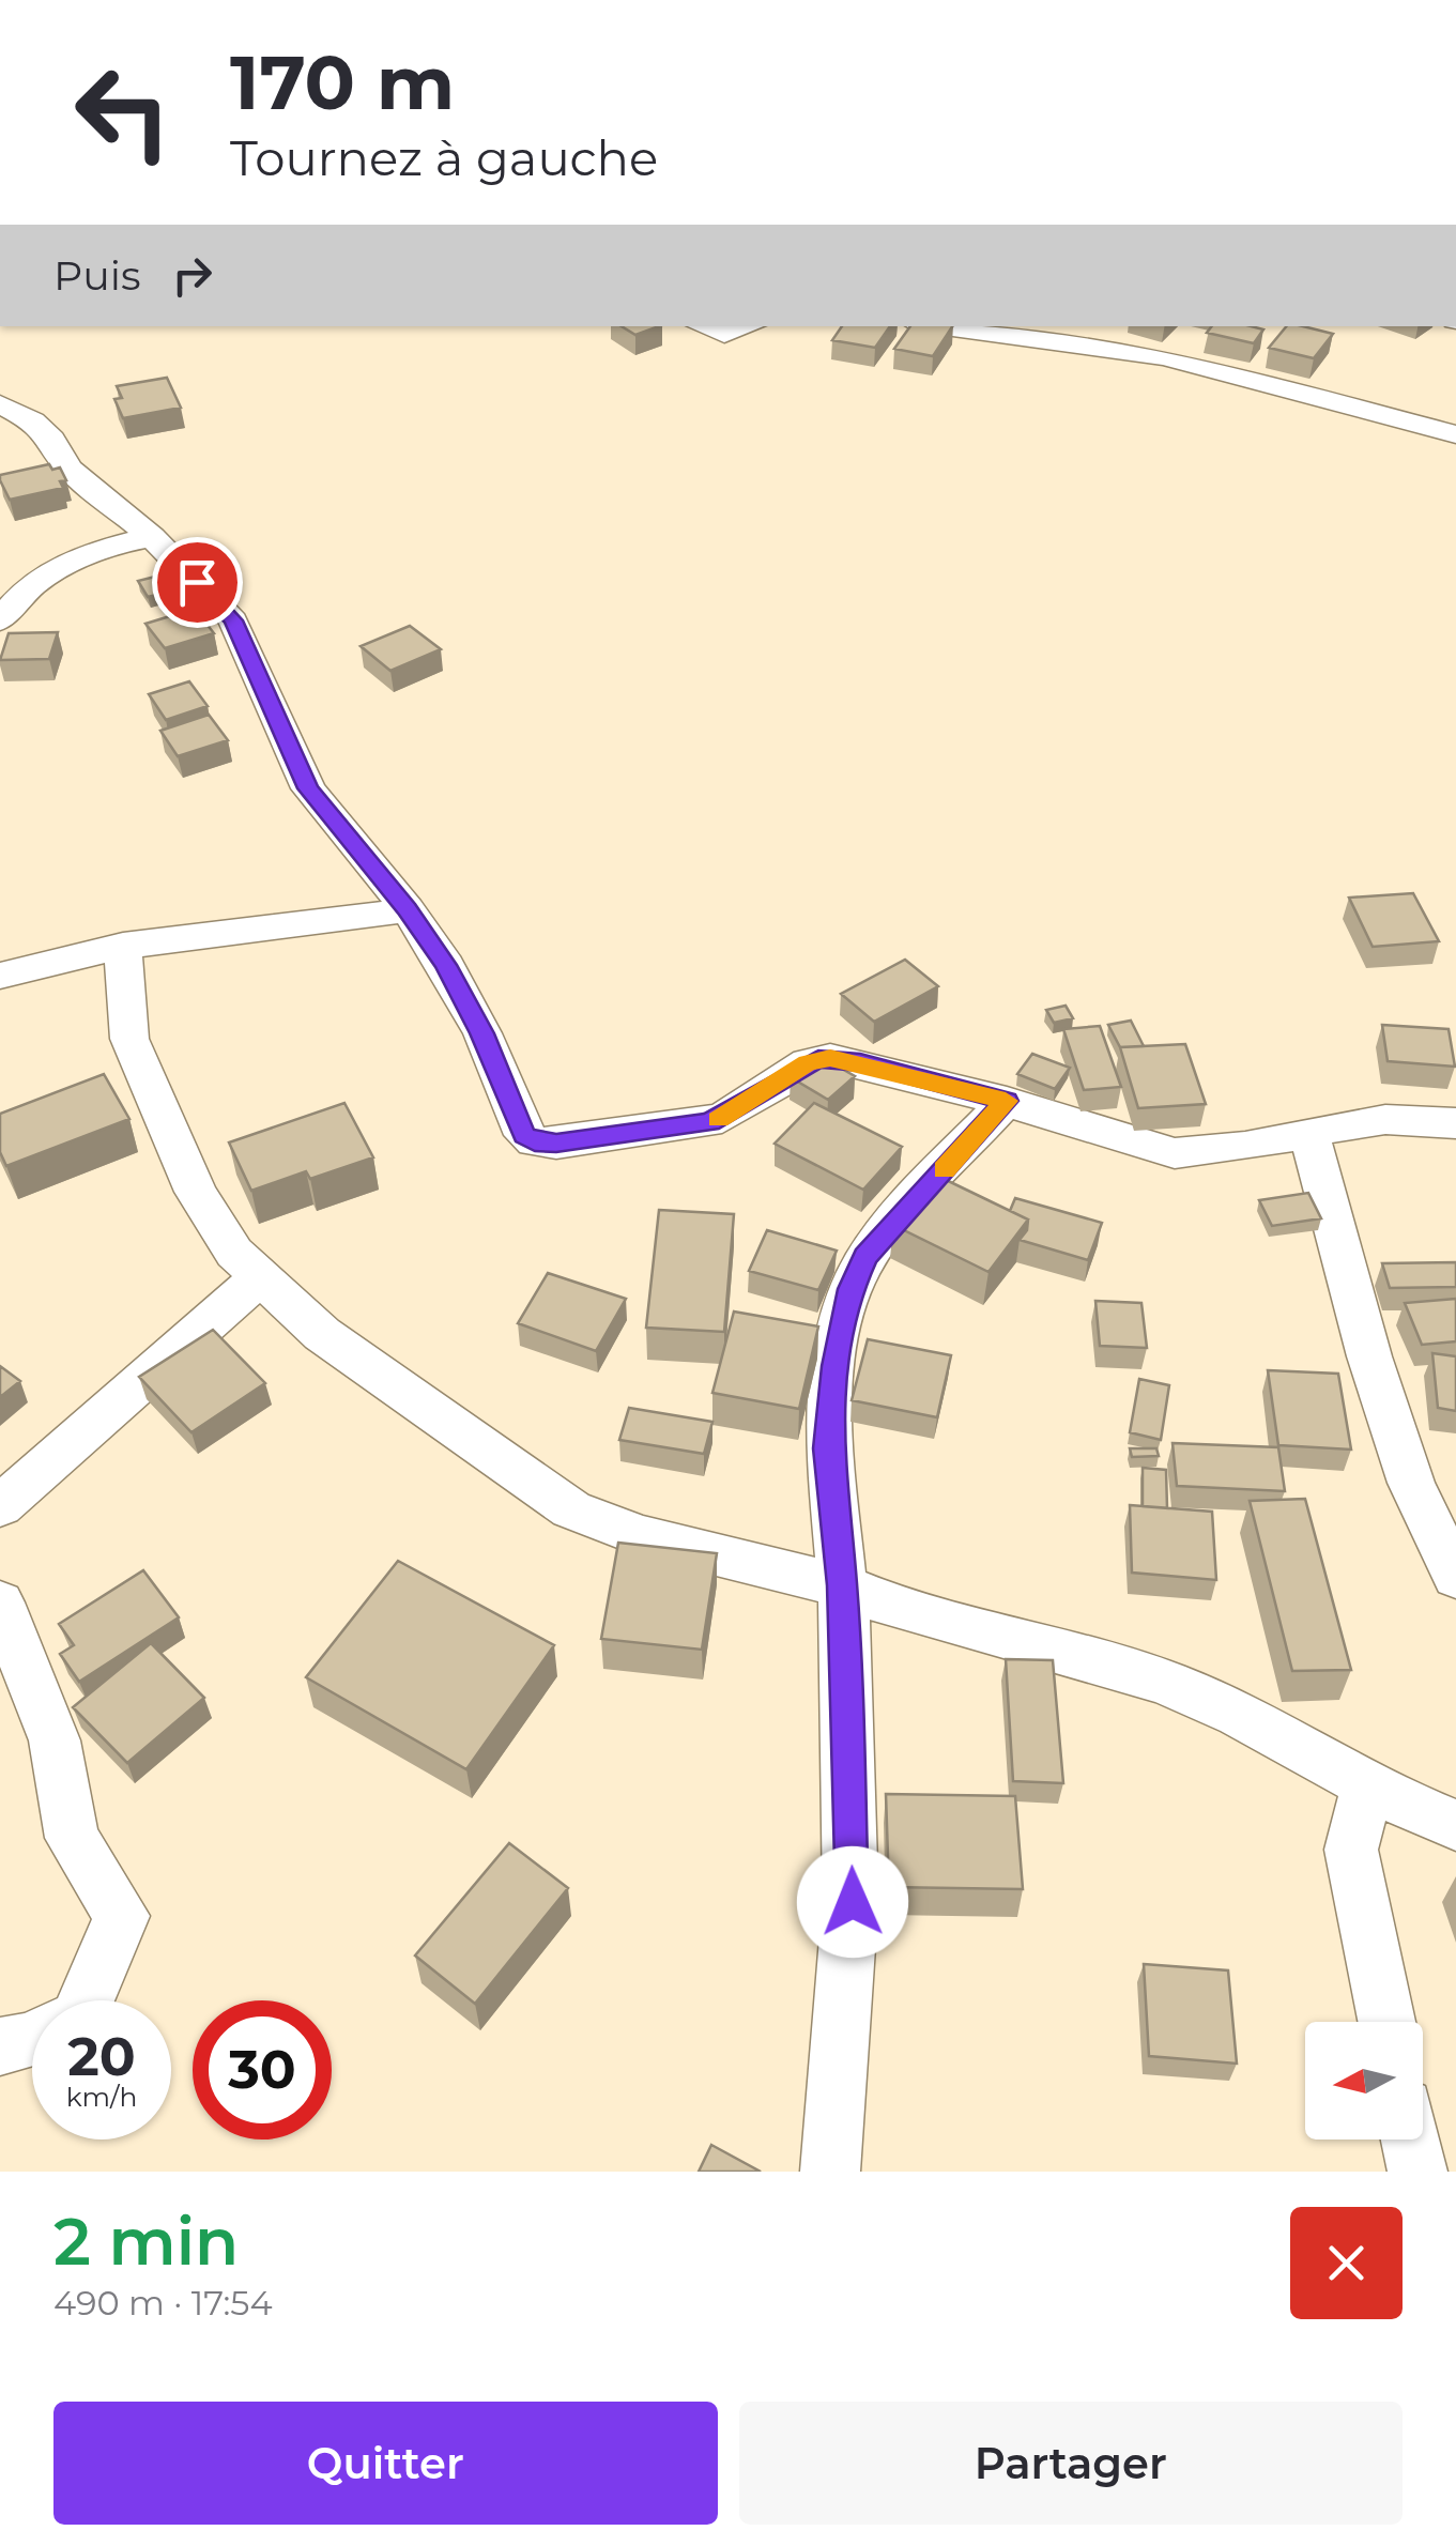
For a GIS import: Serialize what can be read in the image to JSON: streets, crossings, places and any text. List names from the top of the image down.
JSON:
{
  "north": "left",
  "page": {
    "turn": ["170 m", "Tournez à gauche"],
    "then": "Puis",
    "speed": "20 km/h",
    "limit": "30",
    "heading": ["2 min", "490 m · 17:54"],
    "buttons": ["Quitter", "Partager"]
  }
}
